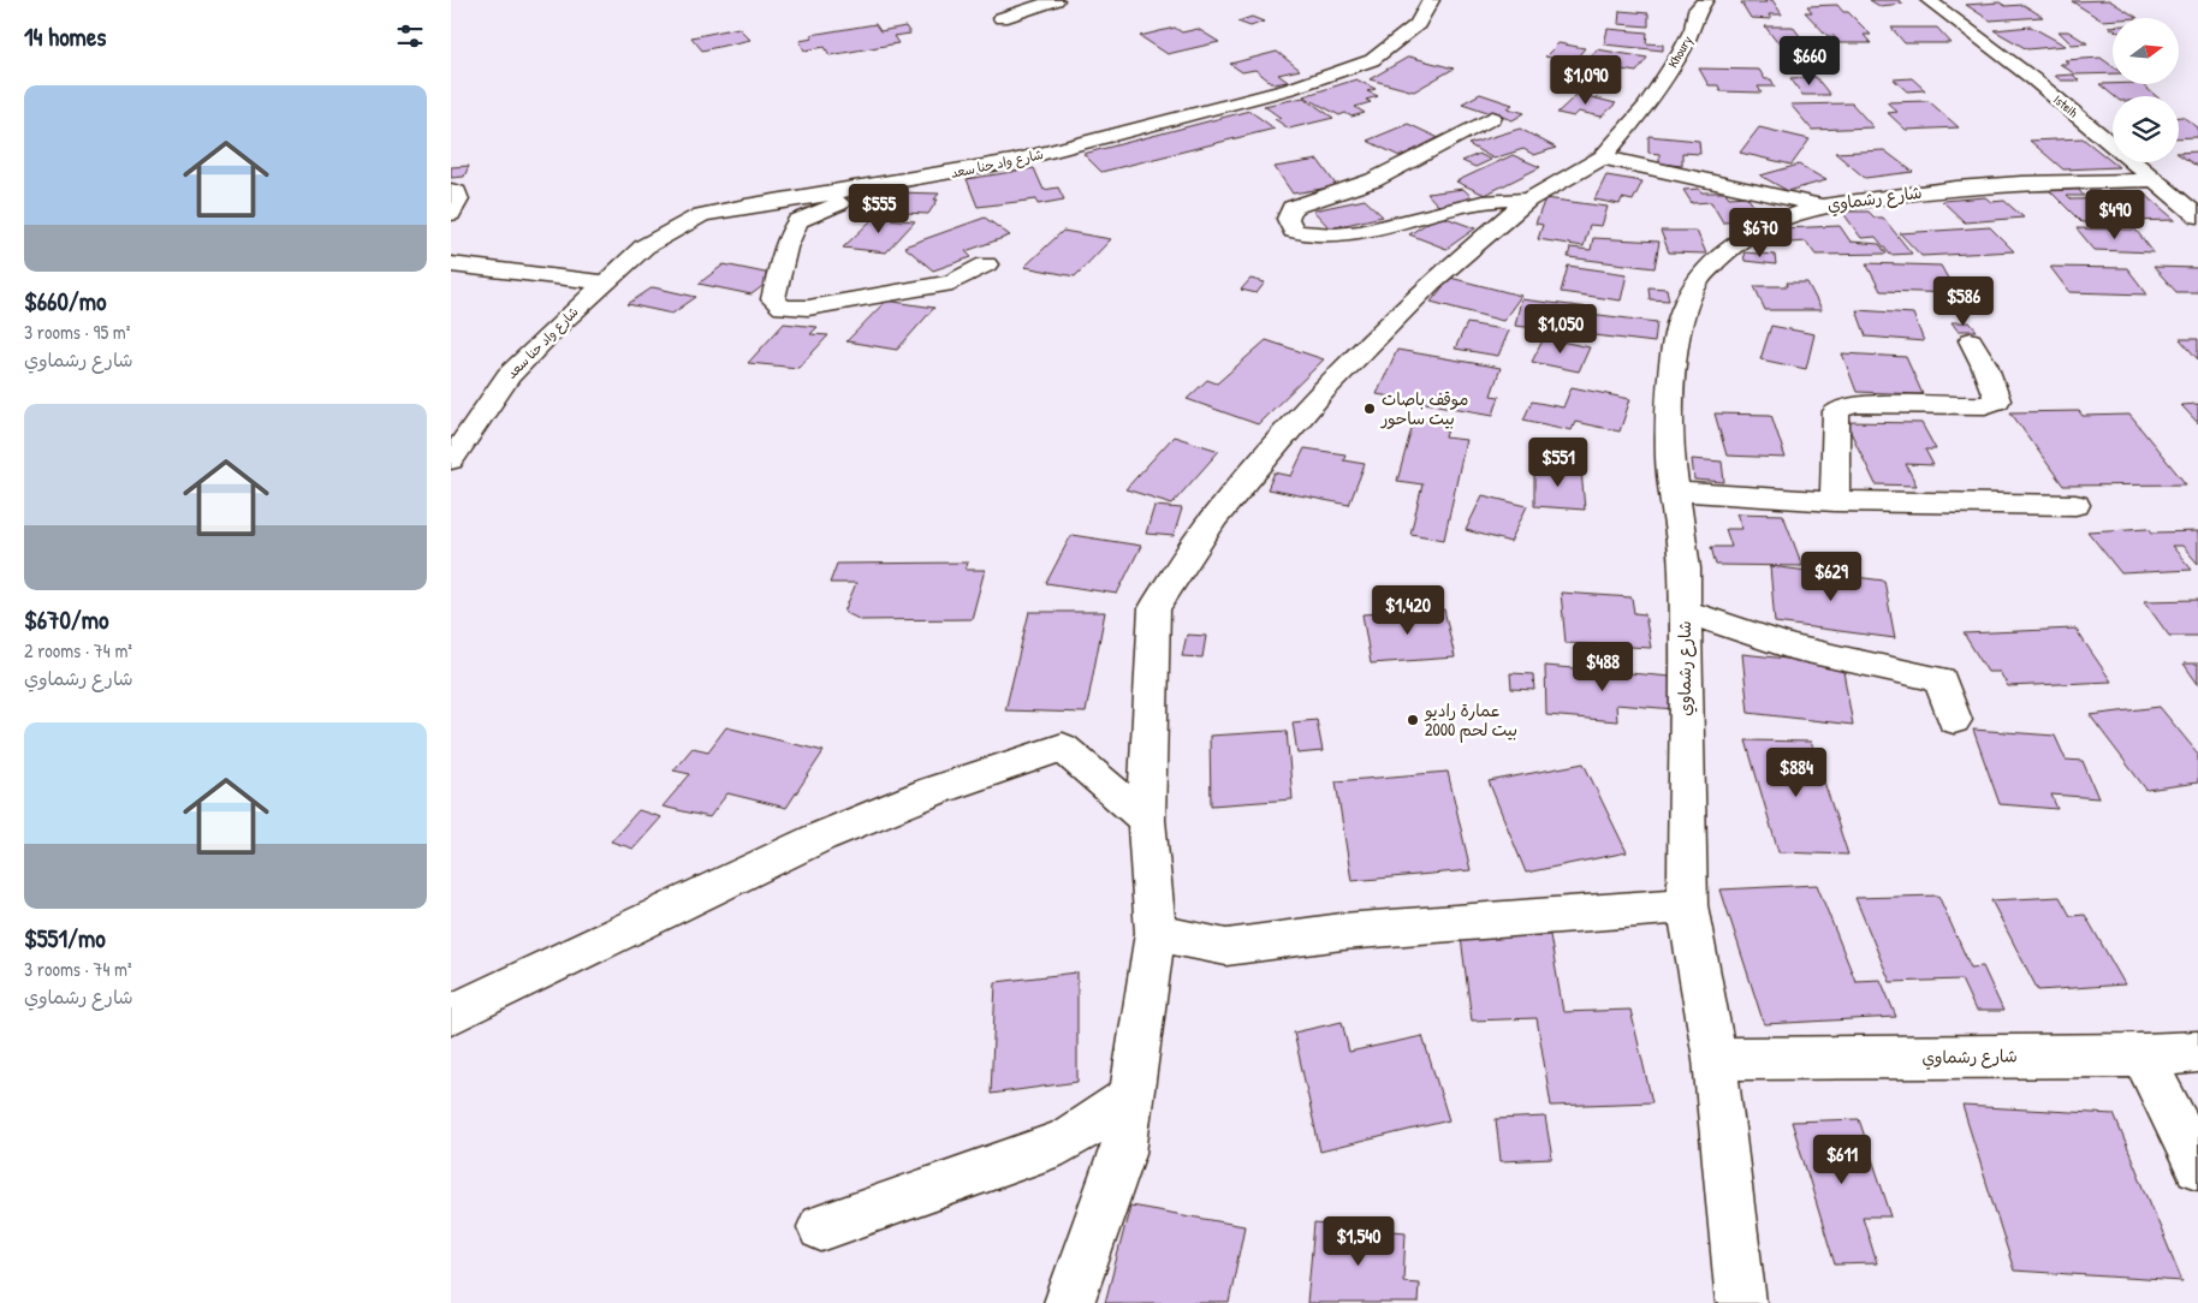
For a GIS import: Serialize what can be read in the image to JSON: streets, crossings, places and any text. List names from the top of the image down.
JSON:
{
  "streets": {
    "street": [
      "Khoury",
      "Isteih",
      "شارع واد حنا سعد",
      "شارع رشماوي"
    ]
  },
  "crossings": [
    ["Isteih", "شارع رشماوي"]
  ],
  "places": ["موقف باصات بيت ساحور", "عمارة راديو بيت لحم 2000"],
  "north": "right",
  "page": {
    "heading": "14 homes",
    "price": [
      "$660",
      "$1,090",
      "$555",
      "$490",
      "$670",
      "$586",
      "$1,050",
      "$551",
      "$629",
      "$1,420",
      "$488",
      "$884",
      "$611",
      "$1,540"
    ],
    "list": [
      {
        "name": "$660/mo",
        "note": "3 rooms · 95 m² · شارع رشماوي"
      },
      {
        "name": "$670/mo",
        "note": "2 rooms · 74 m² · شارع رشماوي"
      },
      {
        "name": "$551/mo",
        "note": "3 rooms · 74 m² · شارع رشماوي"
      }
    ]
  }
}
